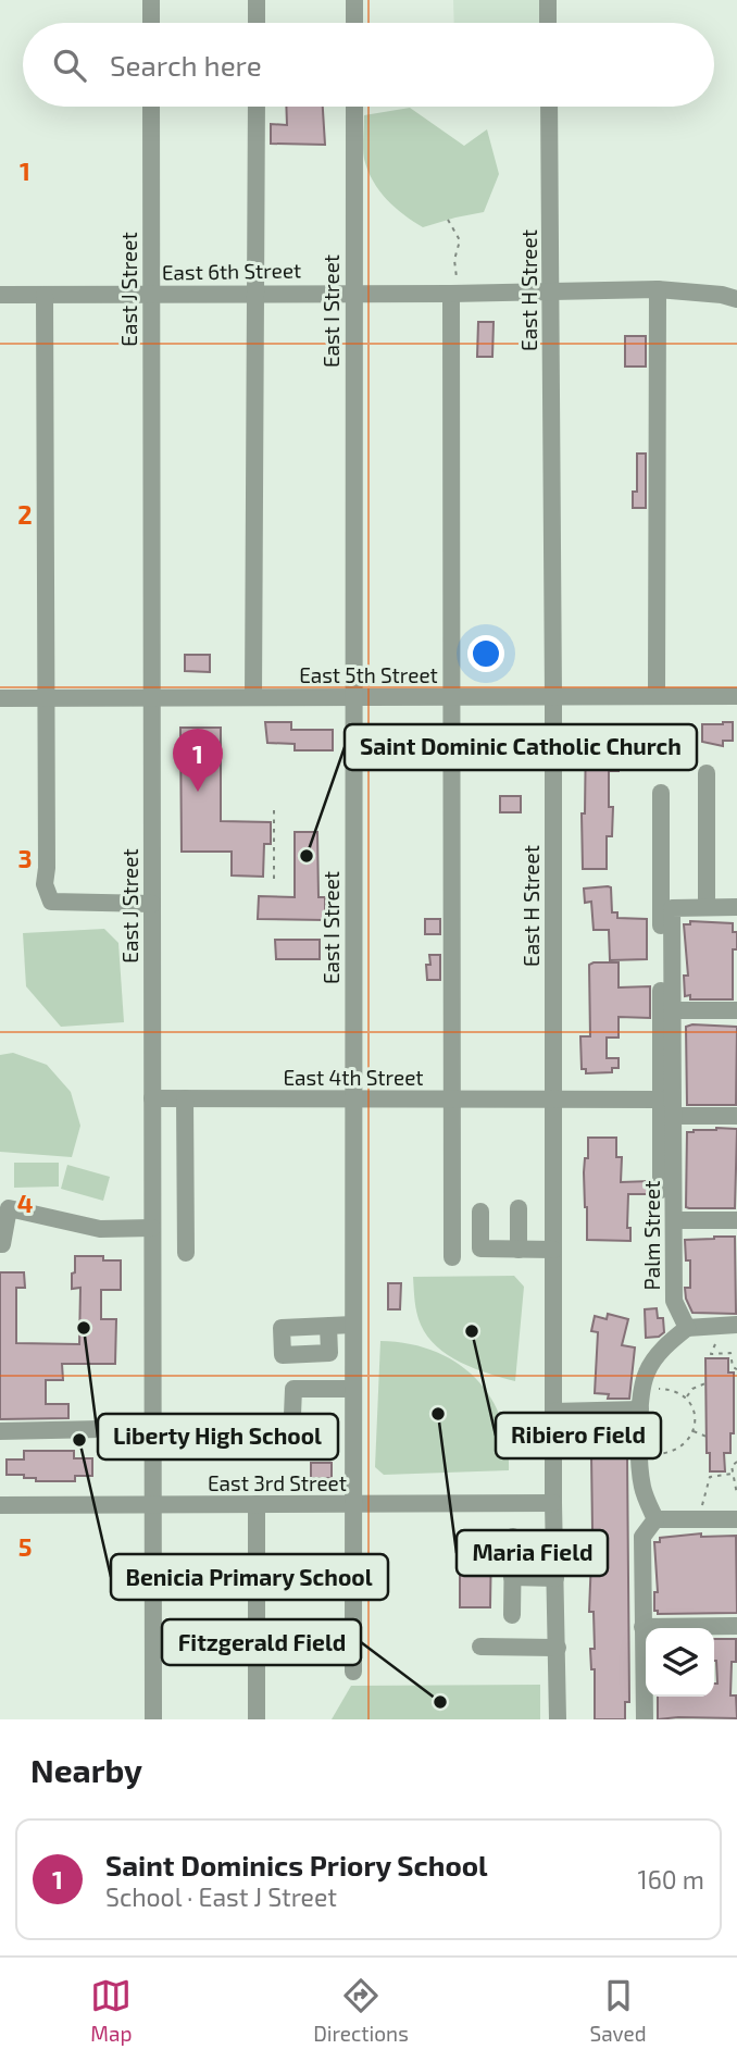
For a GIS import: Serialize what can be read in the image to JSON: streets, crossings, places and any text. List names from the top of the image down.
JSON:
{
  "streets": {
    "street": [
      "East 6th Street",
      "East J Street",
      "East H Street",
      "East I Street",
      "East 5th Street",
      "East 4th Street",
      "Palm Street",
      "East 3rd Street"
    ]
  },
  "crossings": [
    ["East 6th Street", "East J Street"],
    ["East 6th Street", "East H Street"],
    ["East 6th Street", "East I Street"],
    ["East J Street", "East 5th Street"],
    ["East J Street", "East 4th Street"],
    ["East J Street", "East 3rd Street"],
    ["East H Street", "East 5th Street"],
    ["East H Street", "East 4th Street"],
    ["East H Street", "East 3rd Street"],
    ["East I Street", "East 5th Street"],
    ["East I Street", "East 4th Street"],
    ["East I Street", "East 3rd Street"]
  ],
  "places": [
    "Saint Dominic Catholic Church",
    "Liberty High School",
    "Ribiero Field",
    "Maria Field",
    "Benicia Primary School",
    "Fitzgerald Field"
  ],
  "page": {
    "search": "Search here",
    "pins": "1",
    "heading": "Nearby",
    "list": [
      {
        "mark": "1",
        "name": "Saint Dominics Priory School",
        "note": "School · East J Street",
        "value": "160 m"
      }
    ],
    "nav": ["Map", "Directions", "Saved"]
  },
  "grid": {
    "rows": [
      "1",
      "2",
      "3",
      "4",
      "5"
    ]
  }
}
